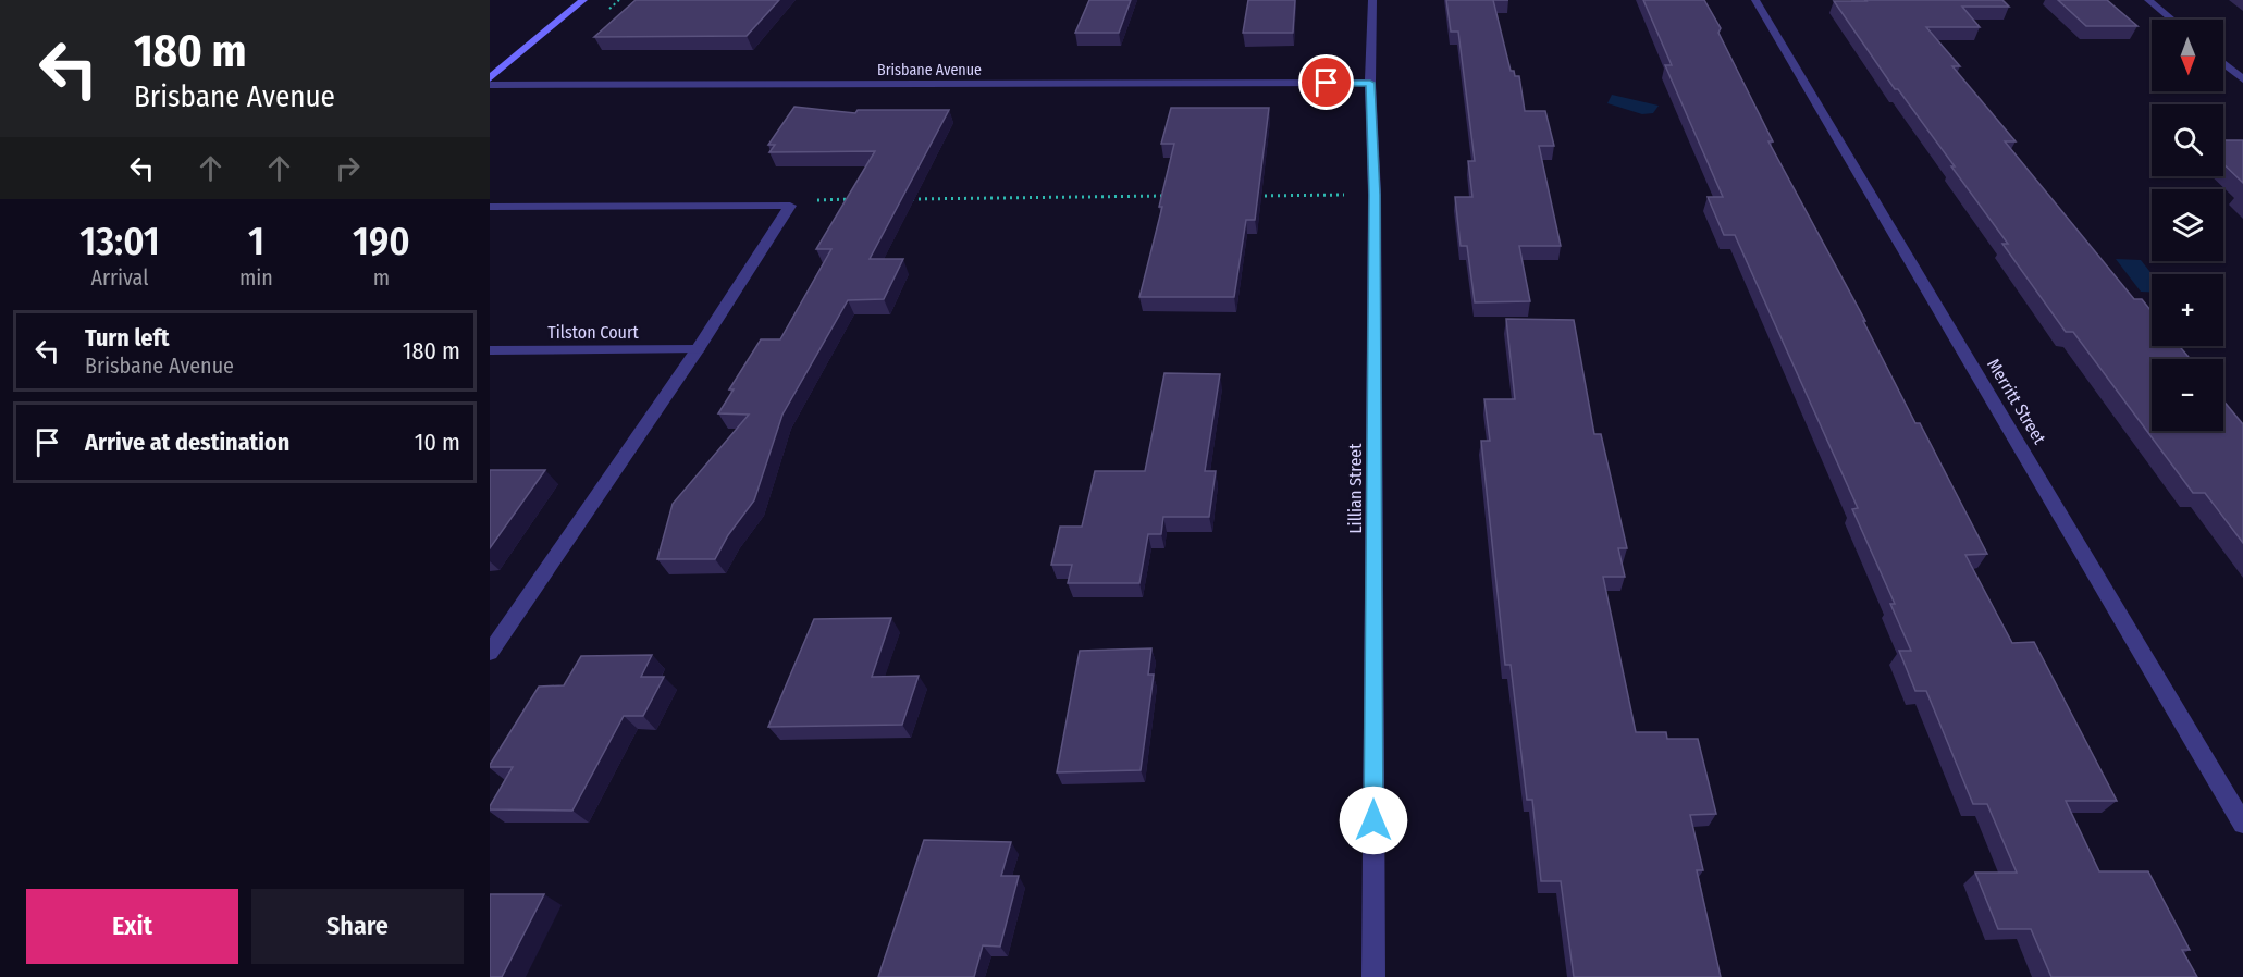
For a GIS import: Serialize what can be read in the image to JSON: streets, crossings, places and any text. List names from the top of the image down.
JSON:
{
  "streets": {
    "street": [
      "Brisbane Avenue",
      "Tilston Court",
      "Merritt Street",
      "Lillian Street"
    ]
  },
  "crossings": [
    ["Brisbane Avenue", "Lillian Street"]
  ],
  "north": "bottom",
  "page": {
    "turn": ["180 m", "Brisbane Avenue"],
    "map_buttons": ["+", "−"],
    "eta": [
      "13:01",
      "Arrival",
      "1",
      "min",
      "190",
      "m"
    ],
    "list": [
      {
        "name": "Turn left",
        "note": "Brisbane Avenue",
        "value": "180 m"
      },
      {
        "name": "Arrive at destination",
        "value": "10 m"
      }
    ],
    "buttons": ["Exit", "Share"]
  }
}
